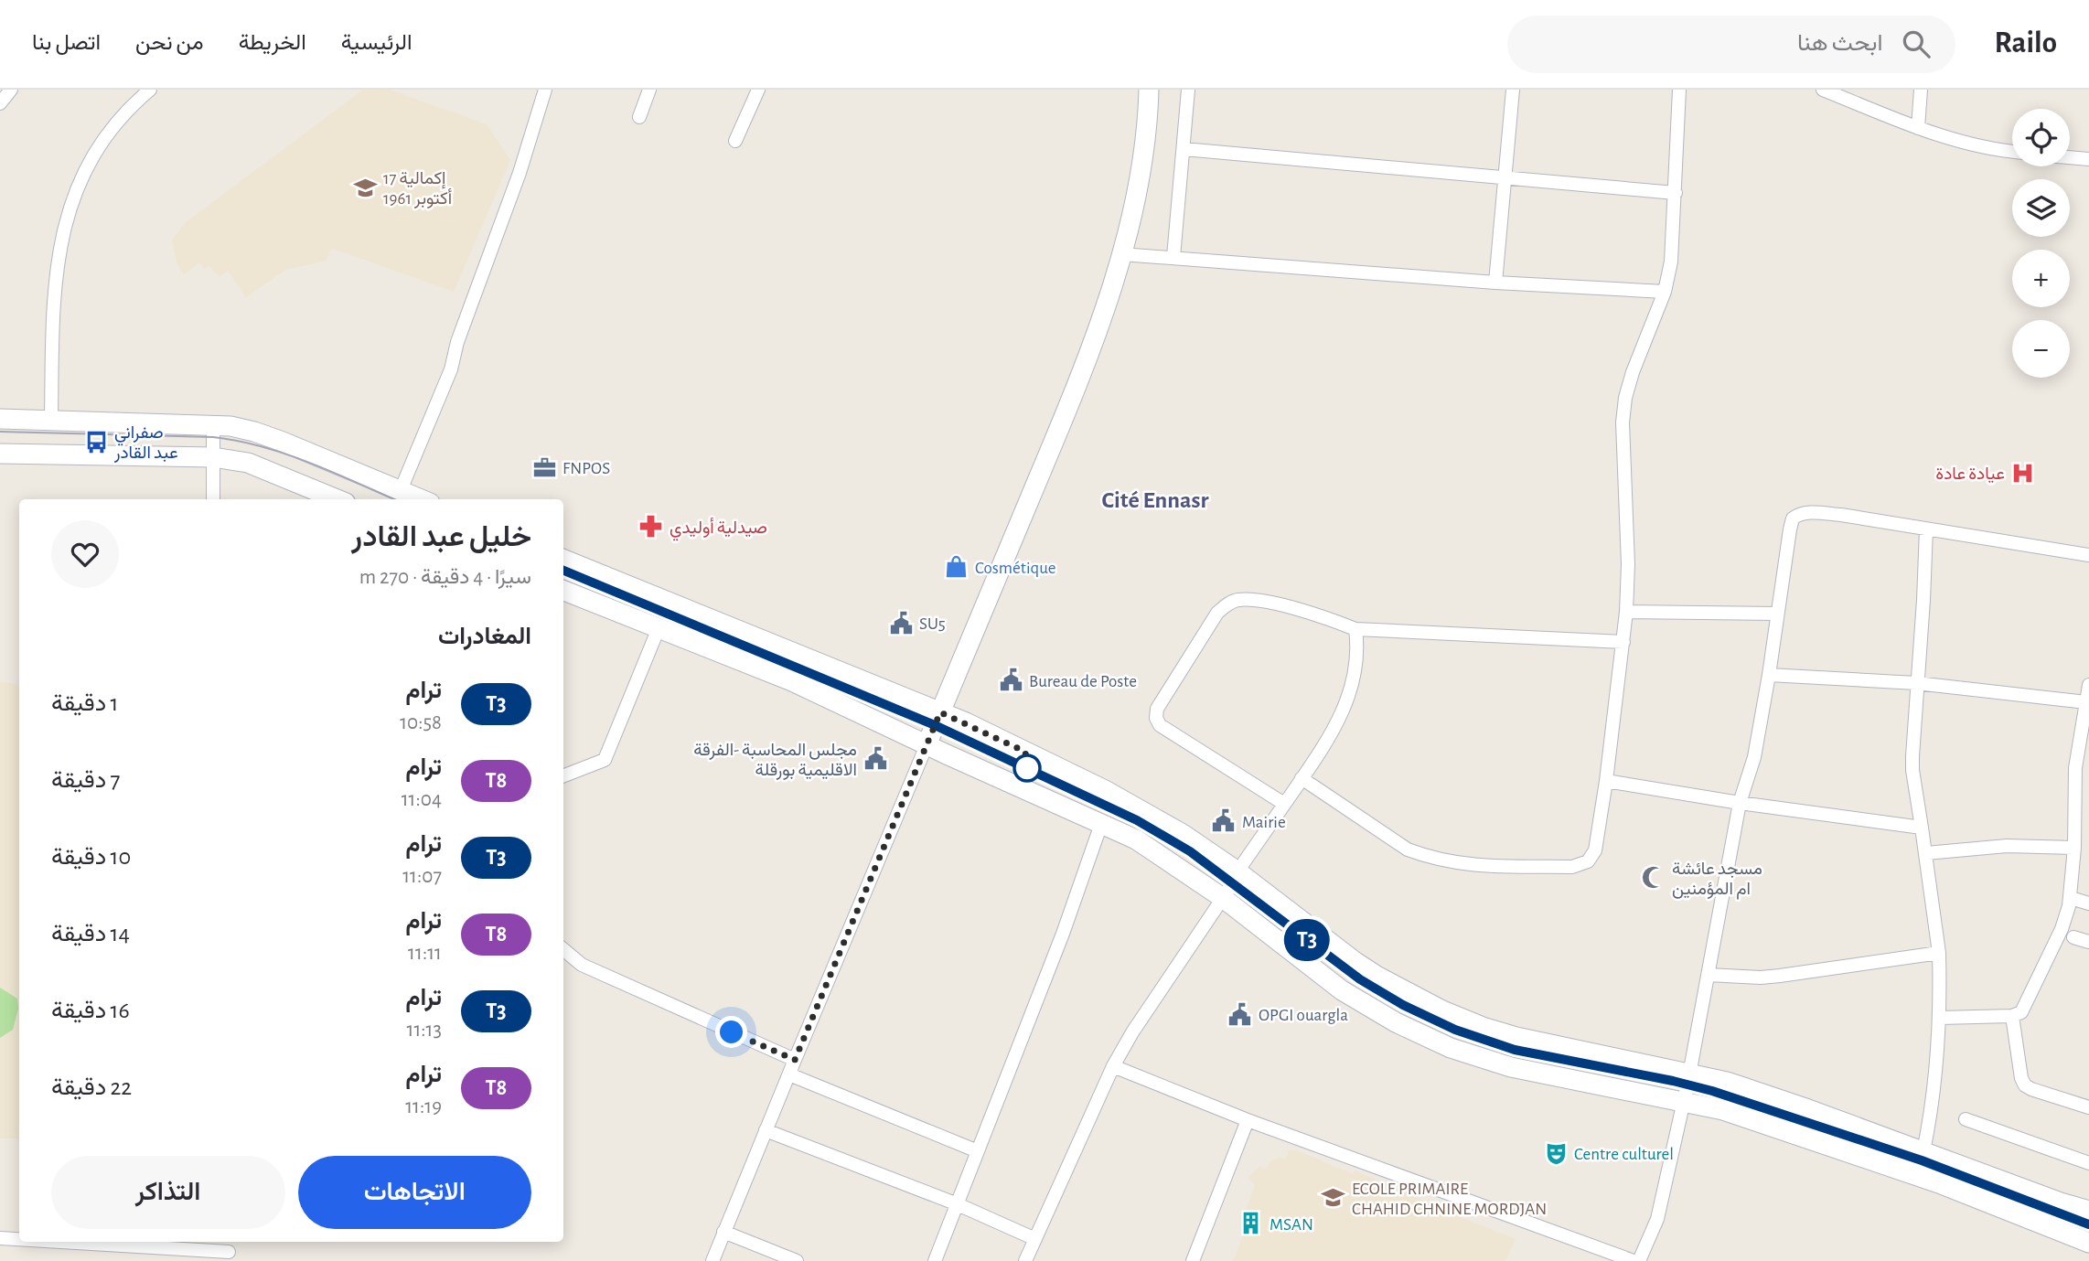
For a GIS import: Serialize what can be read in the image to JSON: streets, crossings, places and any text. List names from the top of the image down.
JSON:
{
  "districts": ["Cité Ennasr"],
  "places": {
    "school or university": ["إكمالية 17 أكتوبر 1961", "ECOLE PRIMAIRE CHAHID CHNINE MORDJAN"],
    "bus stop": ["صفراني عبد القادر"],
    "office": ["FNPOS"],
    "hospital": ["عيادة عادة"],
    "pharmacy": ["صيدلية أوليدي"],
    "shop": ["Cosmétique"],
    "public building": [
      "SU5",
      "Bureau de Poste",
      "مجلس المحاسبة -الفرقة الاقليمية بورقلة",
      "Mairie",
      "OPGI ouargla"
    ],
    "mosque": ["مسجد عائشة ام المؤمنين"],
    "theatre": ["Centre culturel"],
    "building": ["MSAN"]
  },
  "lines": ["tram line T3"],
  "page": {
    "header": "Railo",
    "search": "ابحث هنا",
    "nav": [
      "الرئيسية",
      "الخريطة",
      "من نحن",
      "اتصل بنا"
    ],
    "on_map": "T3",
    "map_buttons": ["+", "−"],
    "heading": [
      ["خليل عبد القادر", "سيرًا · 4 دقيقة · 270 m"],
      "المغادرات"
    ],
    "list": [
      {
        "mark": "T3",
        "name": "ترام",
        "note": "10:58",
        "value": "1 دقيقة"
      },
      {
        "mark": "T8",
        "name": "ترام",
        "note": "11:04",
        "value": "7 دقيقة"
      },
      {
        "mark": "T3",
        "name": "ترام",
        "note": "11:07",
        "value": "10 دقيقة"
      },
      {
        "mark": "T8",
        "name": "ترام",
        "note": "11:11",
        "value": "14 دقيقة"
      },
      {
        "mark": "T3",
        "name": "ترام",
        "note": "11:13",
        "value": "16 دقيقة"
      },
      {
        "mark": "T8",
        "name": "ترام",
        "note": "11:19",
        "value": "22 دقيقة"
      }
    ],
    "buttons": ["الاتجاهات", "التذاكر"]
  }
}
